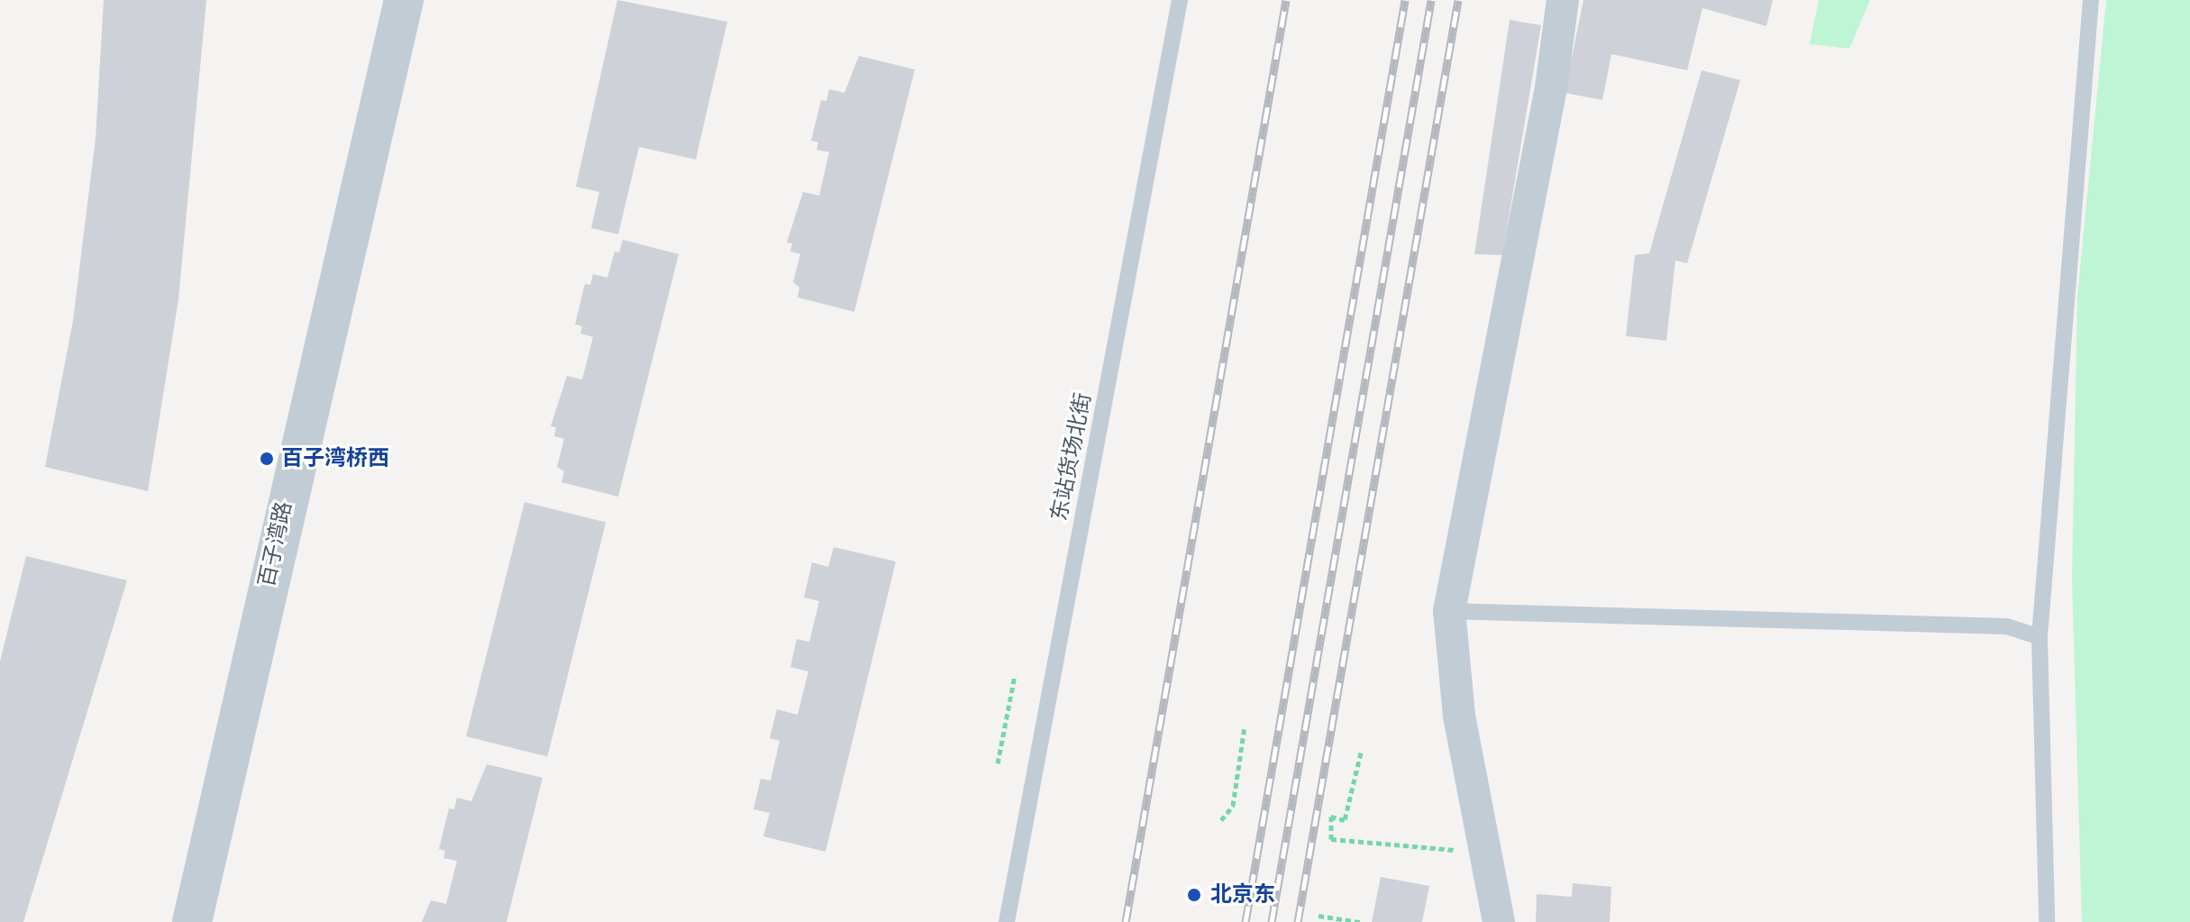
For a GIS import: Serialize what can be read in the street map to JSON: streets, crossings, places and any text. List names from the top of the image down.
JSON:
{
  "streets": {
    "street": ["百子湾路"],
    "lane": ["东站货场北街"]
  },
  "places": ["百子湾桥西", "北京东"]
}
